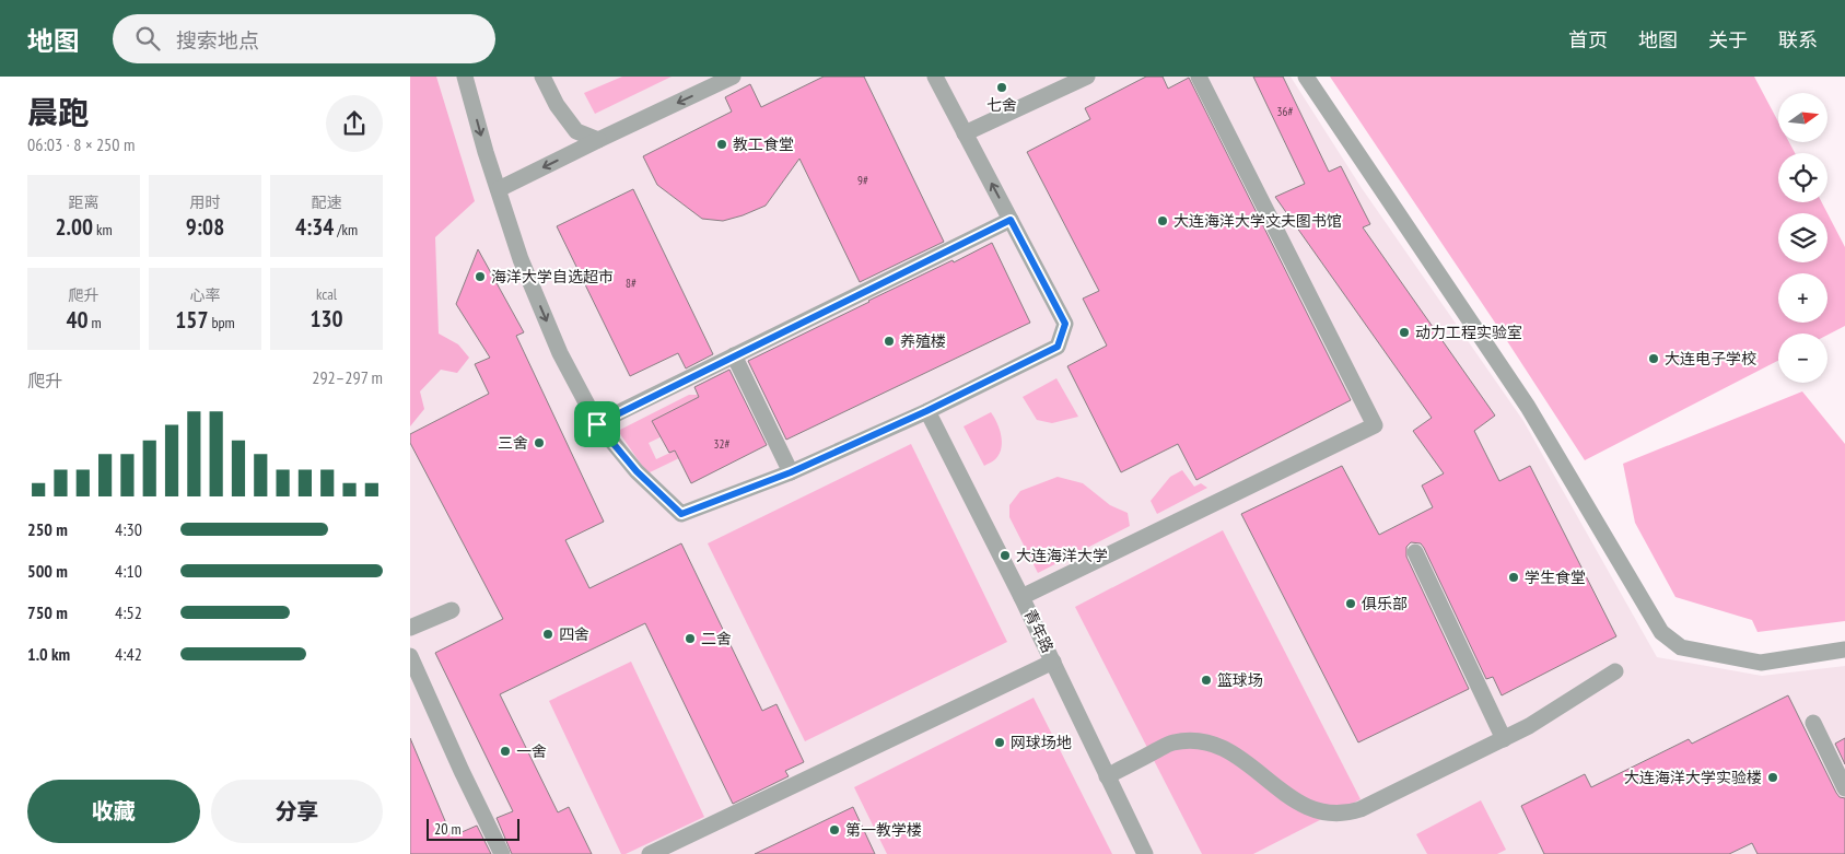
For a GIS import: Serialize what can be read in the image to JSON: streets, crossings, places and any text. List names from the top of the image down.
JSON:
{
  "streets": {
    "street": ["青年路"]
  },
  "places": [
    "七舍",
    "教工食堂",
    "大连海洋大学文夫图书馆",
    "海洋大学自选超市",
    "动力工程实验室",
    "养殖楼",
    "大连电子学校",
    "三舍",
    "大连海洋大学",
    "学生食堂",
    "俱乐部",
    "四舍",
    "二舍",
    "篮球场",
    "网球场地",
    "一舍",
    "大连海洋大学实验楼",
    "第一教学楼"
  ],
  "house_numbers": [
    "36#",
    "9#",
    "8#",
    "32#"
  ],
  "scale_bar": "20 m",
  "north": "right",
  "page": {
    "header": "地图",
    "search": "搜索地点",
    "nav": [
      "首页",
      "地图",
      "关于",
      "联系"
    ],
    "heading": ["晨跑", "06:03 · 8 × 250 m"],
    "map_buttons": ["+", "−"],
    "stats": [
      ["距离", "2.00 km"],
      ["用时", "9:08"],
      ["配速", "4:34 /km"],
      ["爬升", "40 m"],
      ["心率", "157 bpm"],
      ["kcal", "130"]
    ],
    "chart": ["爬升", "292–297 m"],
    "list": [
      {
        "name": "250 m",
        "note": "4:30"
      },
      {
        "name": "500 m",
        "note": "4:10"
      },
      {
        "name": "750 m",
        "note": "4:52"
      },
      {
        "name": "1.0 km",
        "note": "4:42"
      }
    ],
    "buttons": ["收藏", "分享"],
    "scale": "20 m"
  }
}
